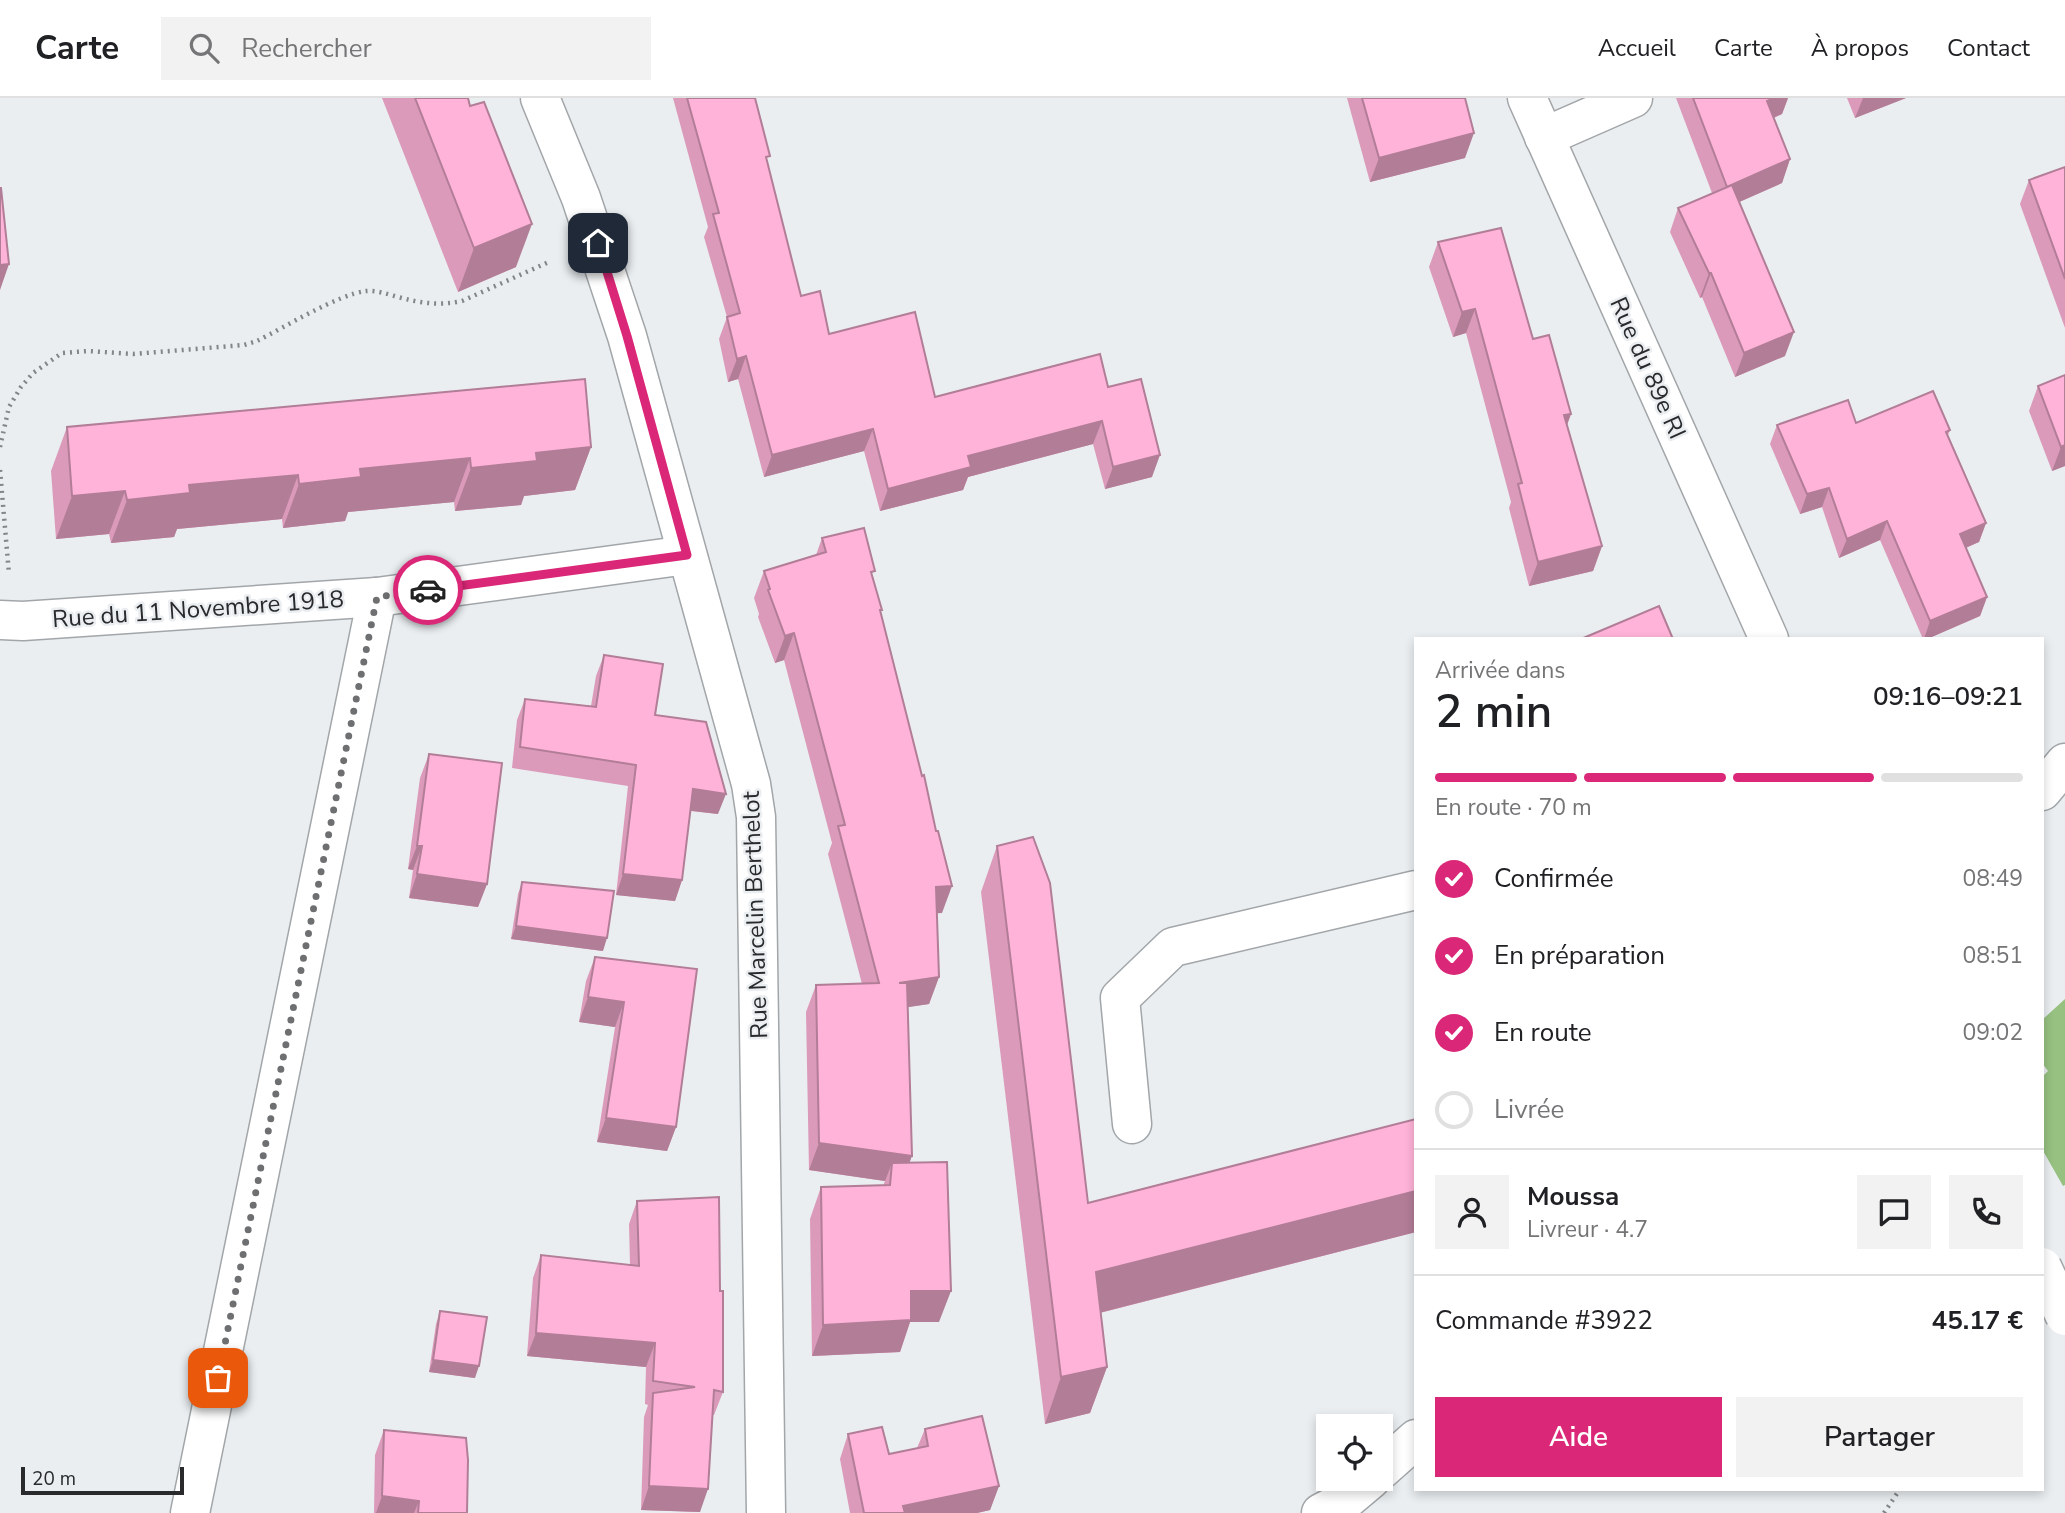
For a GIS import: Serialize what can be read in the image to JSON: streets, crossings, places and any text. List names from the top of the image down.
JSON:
{
  "streets": {
    "street": ["Rue du 89e RI", "Rue du 11 Novembre 1918", "Rue Marcelin Berthelot"]
  },
  "crossings": [
    ["Rue du 11 Novembre 1918", "Rue Marcelin Berthelot"]
  ],
  "scale_bar": "20 m",
  "page": {
    "header": "Carte",
    "search": "Rechercher",
    "nav": [
      "Accueil",
      "Carte",
      "À propos",
      "Contact"
    ],
    "heading": ["2 min", "Arrivée dans", "09:16–09:21"],
    "panel": [
      "Moussa",
      "Livreur · 4.7",
      "Commande #3922",
      "45.17 €"
    ],
    "bar": "En route · 70 m",
    "list": [
      ["Confirmée", "08:49"],
      ["En préparation", "08:51"],
      ["En route", "09:02"],
      "Livrée"
    ],
    "buttons": ["Aide", "Partager"],
    "scale": "20 m"
  }
}
